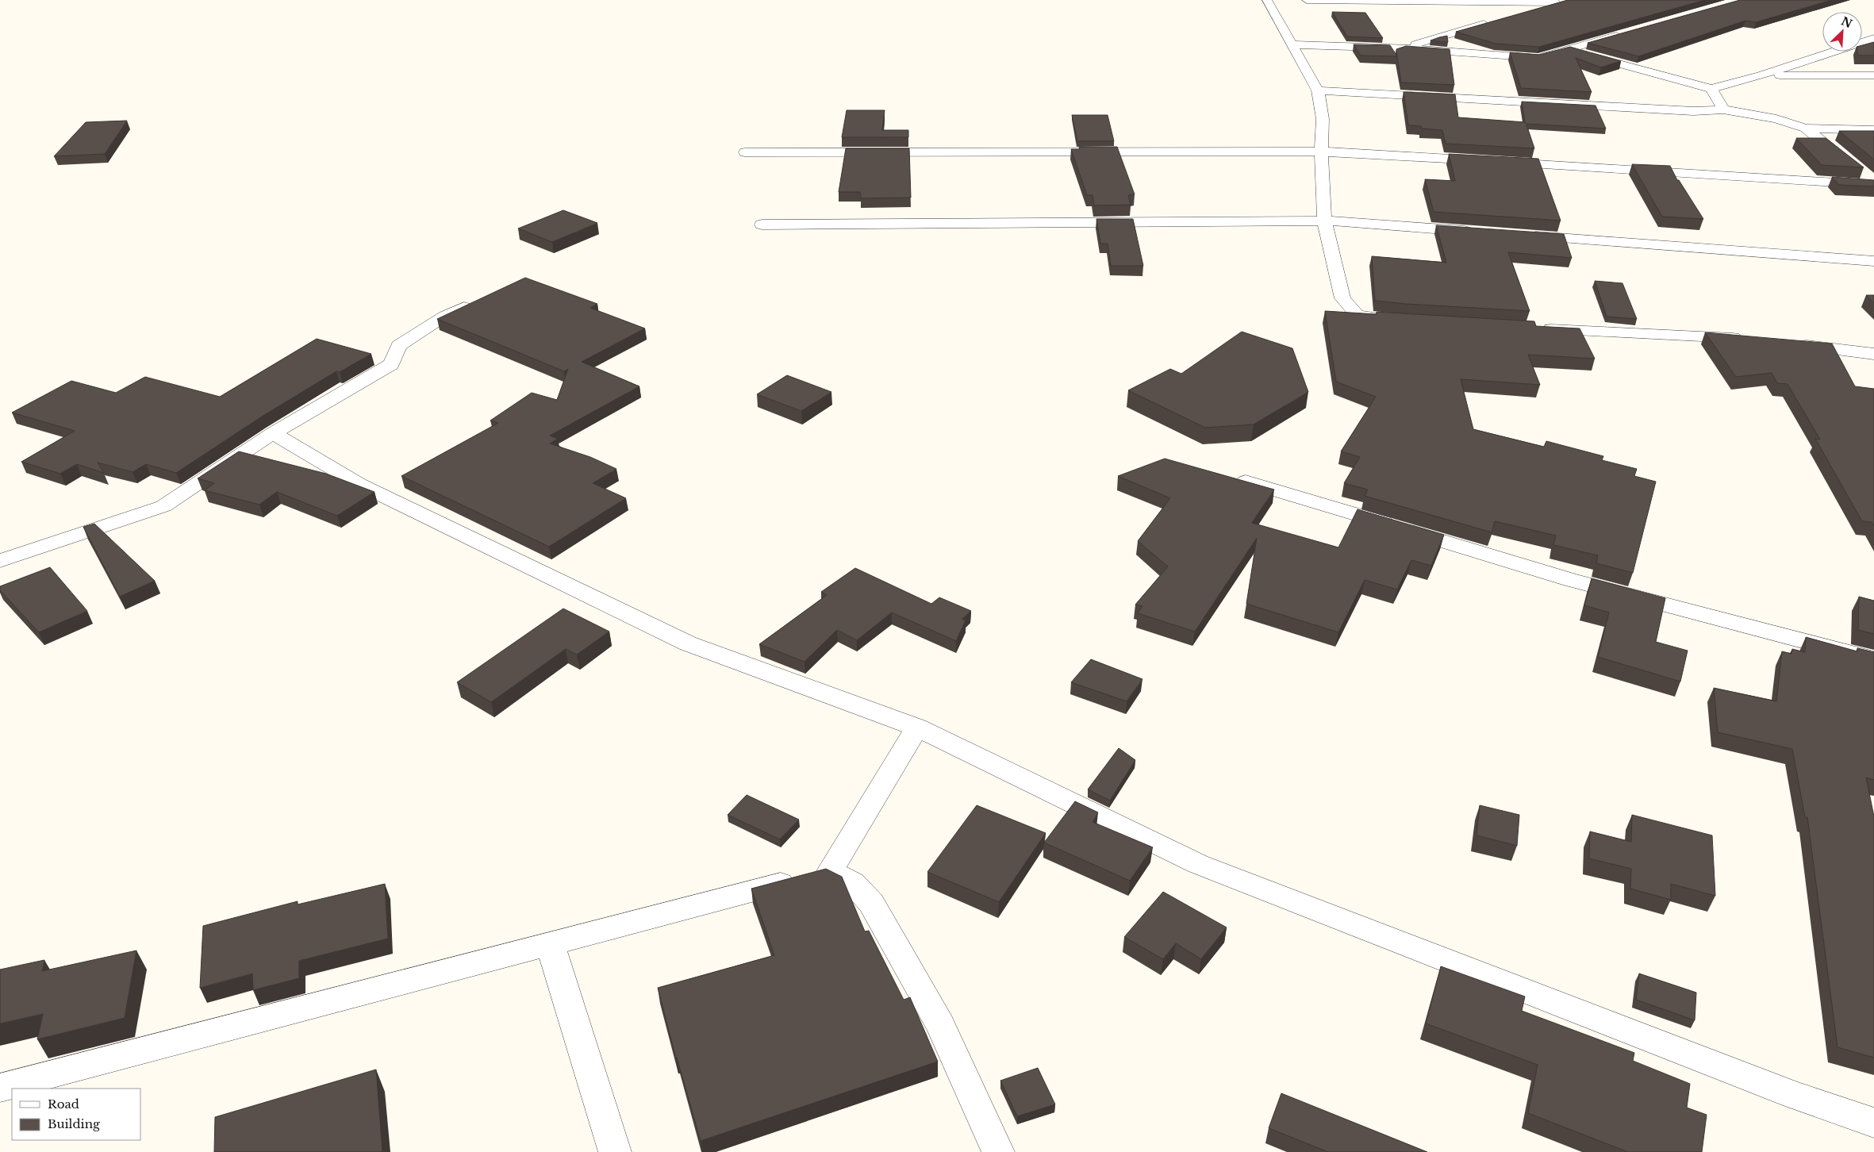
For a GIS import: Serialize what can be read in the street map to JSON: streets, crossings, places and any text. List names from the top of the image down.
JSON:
{
  "legend": ["Road", "Building"],
  "north": "top right"
}
